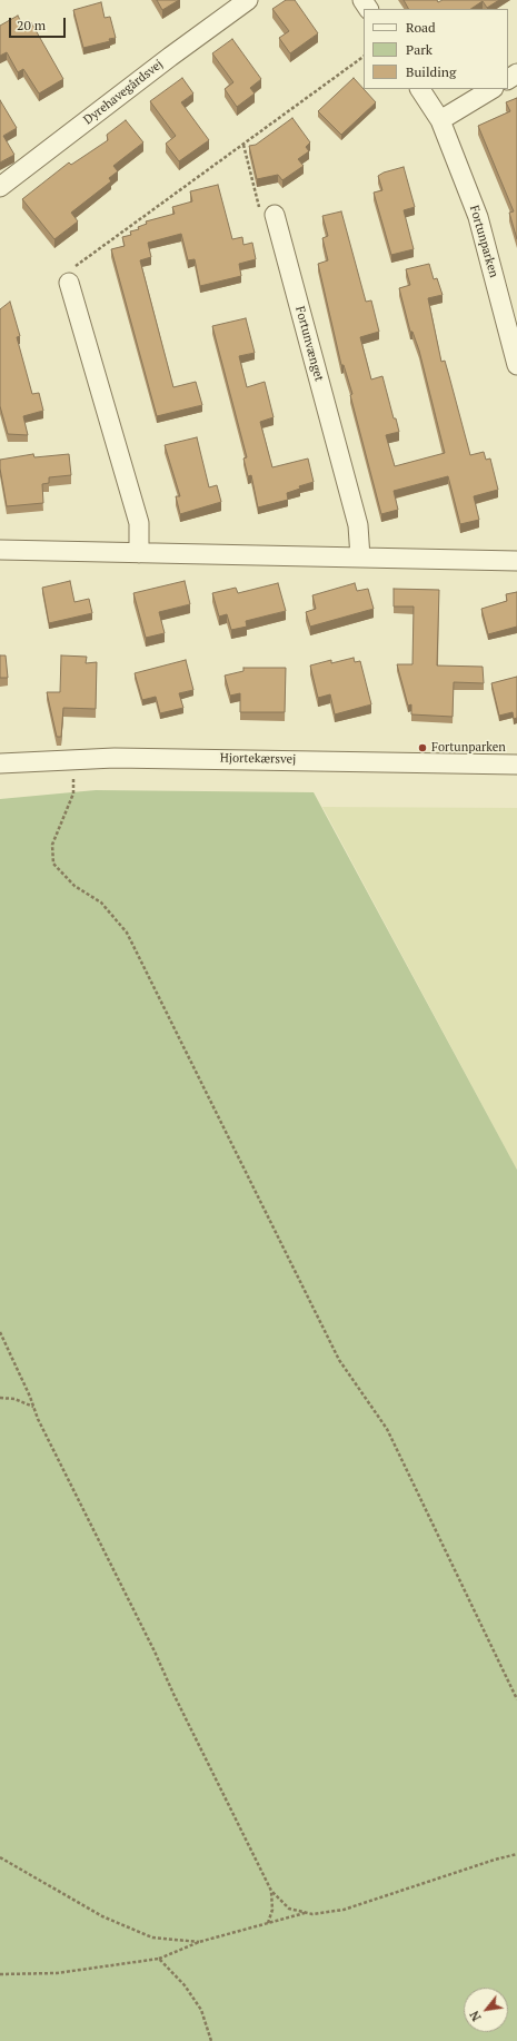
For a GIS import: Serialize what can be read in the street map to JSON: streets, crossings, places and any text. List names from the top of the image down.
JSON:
{
  "streets": {
    "street": [
      "Dyrehavegårdsvej",
      "Fortunparken",
      "Fortunvænget",
      "Hjortekærsvej"
    ]
  },
  "places": ["Fortunparken"],
  "legend": ["Road", "Park", "Building"],
  "scale_bar": "20 m",
  "north": "bottom left"
}
